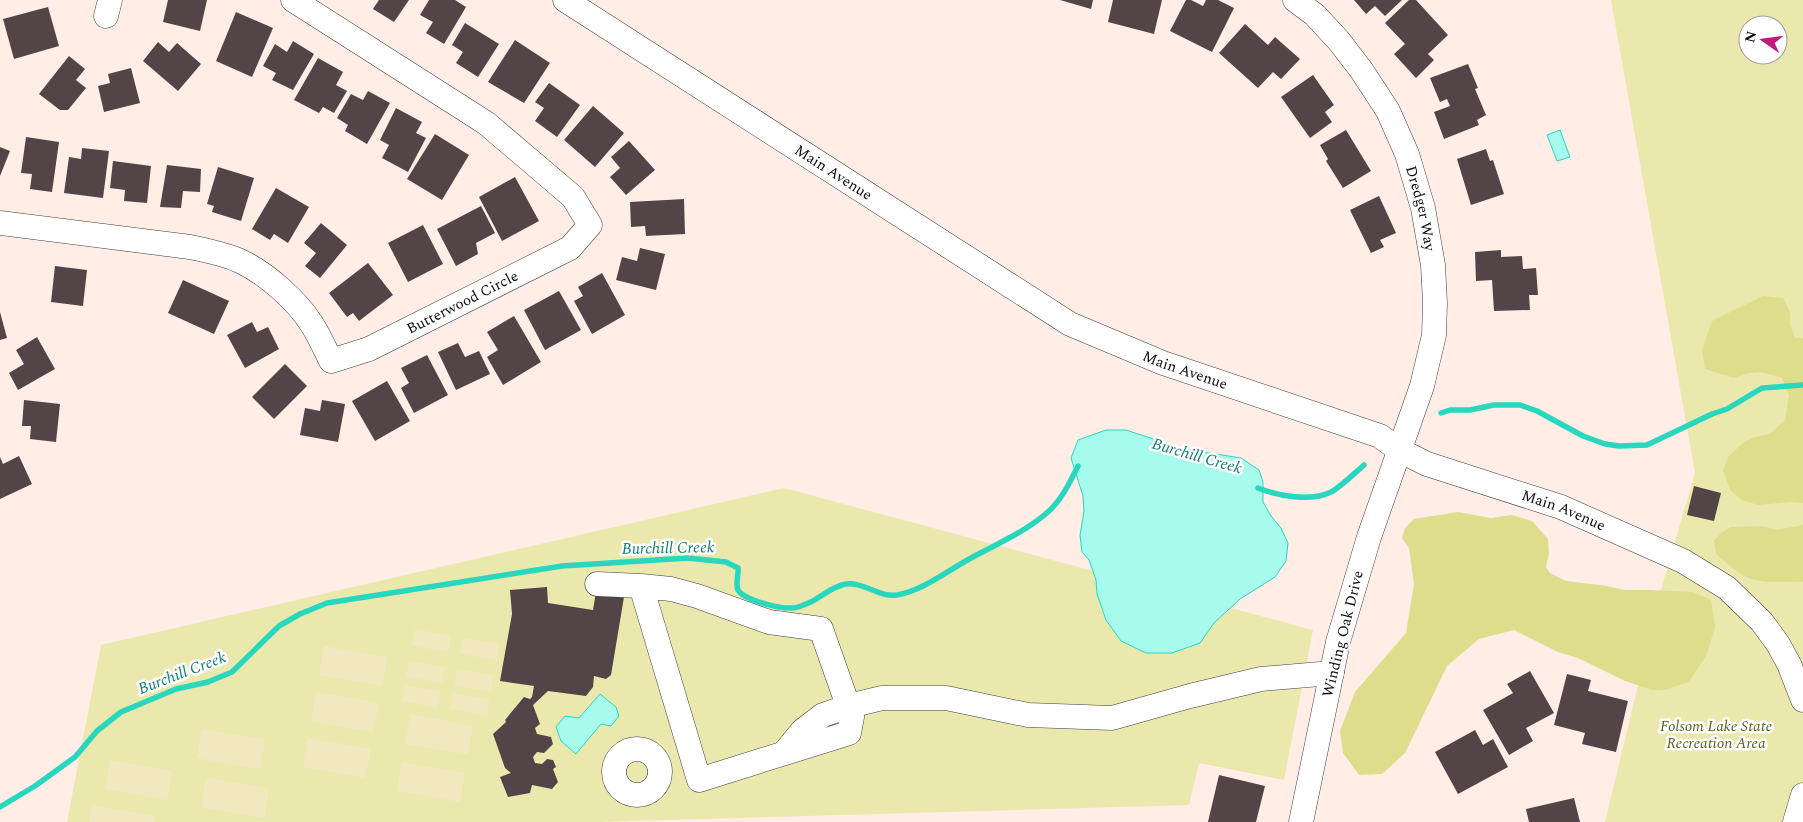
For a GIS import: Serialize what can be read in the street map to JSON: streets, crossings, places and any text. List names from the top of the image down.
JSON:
{
  "streets": {
    "street": [
      "Main Avenue",
      "Dredger Way",
      "Butterwood Circle",
      "Winding Oak Drive"
    ]
  },
  "crossings": [
    ["Main Avenue", "Dredger Way"],
    ["Main Avenue", "Winding Oak Drive"],
    ["Dredger Way", "Winding Oak Drive"]
  ],
  "water": ["Burchill Creek"],
  "parks": ["Folsom Lake State Recreation Area"],
  "north": "left"
}
